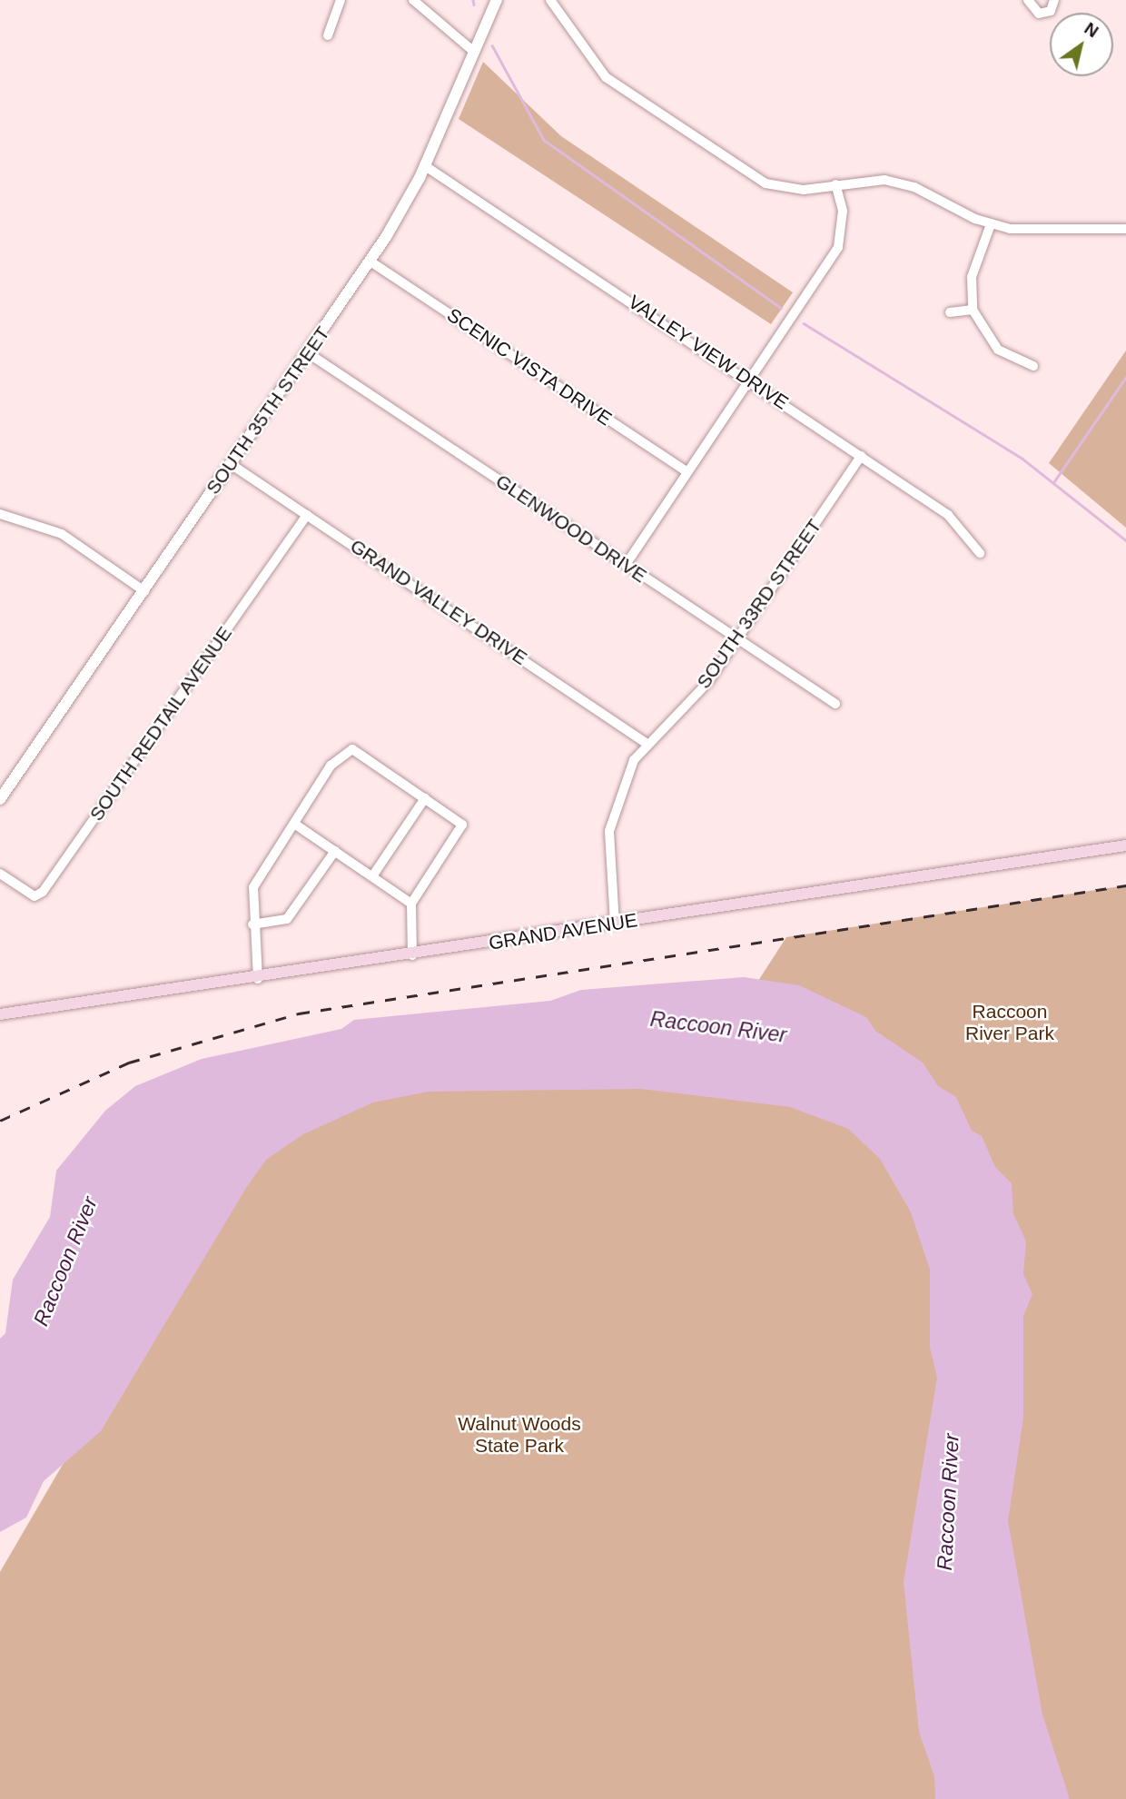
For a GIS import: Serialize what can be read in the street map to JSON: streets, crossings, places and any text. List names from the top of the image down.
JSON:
{
  "streets": {
    "main road": ["GRAND AVENUE"],
    "street": [
      "VALLEY VIEW DRIVE",
      "SCENIC VISTA DRIVE",
      "SOUTH 35TH STREET",
      "GLENWOOD DRIVE",
      "GRAND VALLEY DRIVE",
      "SOUTH 33RD STREET",
      "SOUTH REDTAIL AVENUE"
    ]
  },
  "crossings": [
    ["VALLEY VIEW DRIVE", "SOUTH 35TH STREET"],
    ["VALLEY VIEW DRIVE", "SOUTH 33RD STREET"],
    ["SCENIC VISTA DRIVE", "SOUTH 35TH STREET"],
    ["SOUTH 35TH STREET", "GLENWOOD DRIVE"],
    ["SOUTH 35TH STREET", "GRAND VALLEY DRIVE"],
    ["GLENWOOD DRIVE", "SOUTH 33RD STREET"],
    ["GRAND VALLEY DRIVE", "SOUTH 33RD STREET"],
    ["GRAND VALLEY DRIVE", "SOUTH REDTAIL AVENUE"],
    ["SOUTH 33RD STREET", "GRAND AVENUE"]
  ],
  "water": ["Raccoon River"],
  "parks": ["Raccoon River Park", "Walnut Woods State Park"],
  "north": "top right"
}
